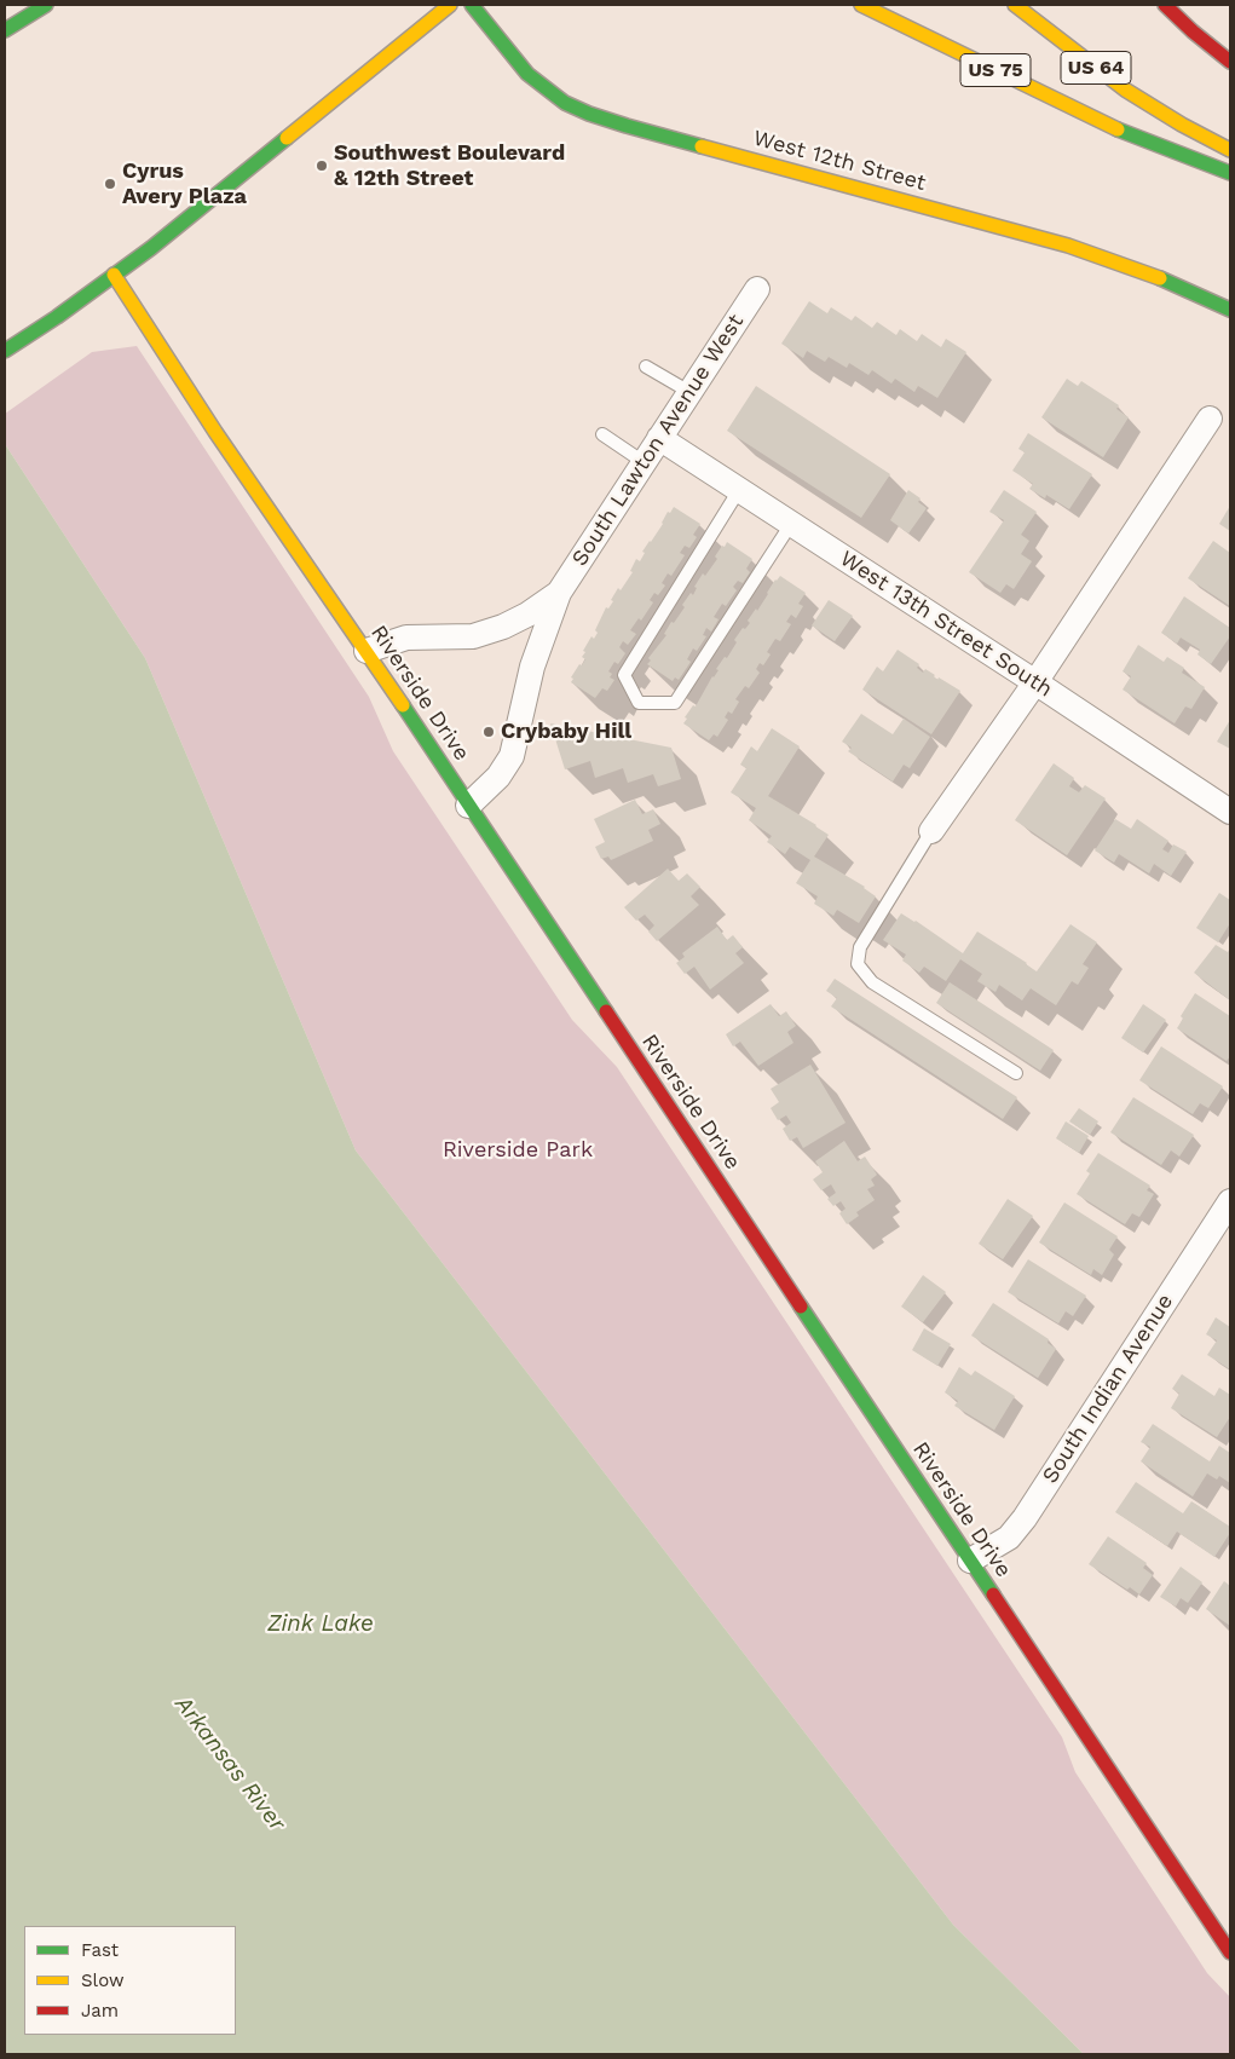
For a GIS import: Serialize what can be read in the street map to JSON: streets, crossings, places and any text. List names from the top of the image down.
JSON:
{
  "streets": {
    "main road": [
      "US 64",
      "US 75",
      "West 12th Street",
      "Riverside Drive"
    ],
    "street": ["South Lawton Avenue West", "West 13th Street South", "South Indian Avenue"]
  },
  "crossings": [
    ["South Lawton Avenue West", "West 13th Street South"],
    ["South Lawton Avenue West", "Riverside Drive"],
    ["Riverside Drive", "South Indian Avenue"]
  ],
  "water": ["Zink Lake", "Arkansas River"],
  "parks": ["Riverside Park"],
  "places": ["Southwest Boulevard & 12th Street", "Cyrus Avery Plaza", "Crybaby Hill"],
  "legend": ["Fast", "Slow", "Jam"]
}
